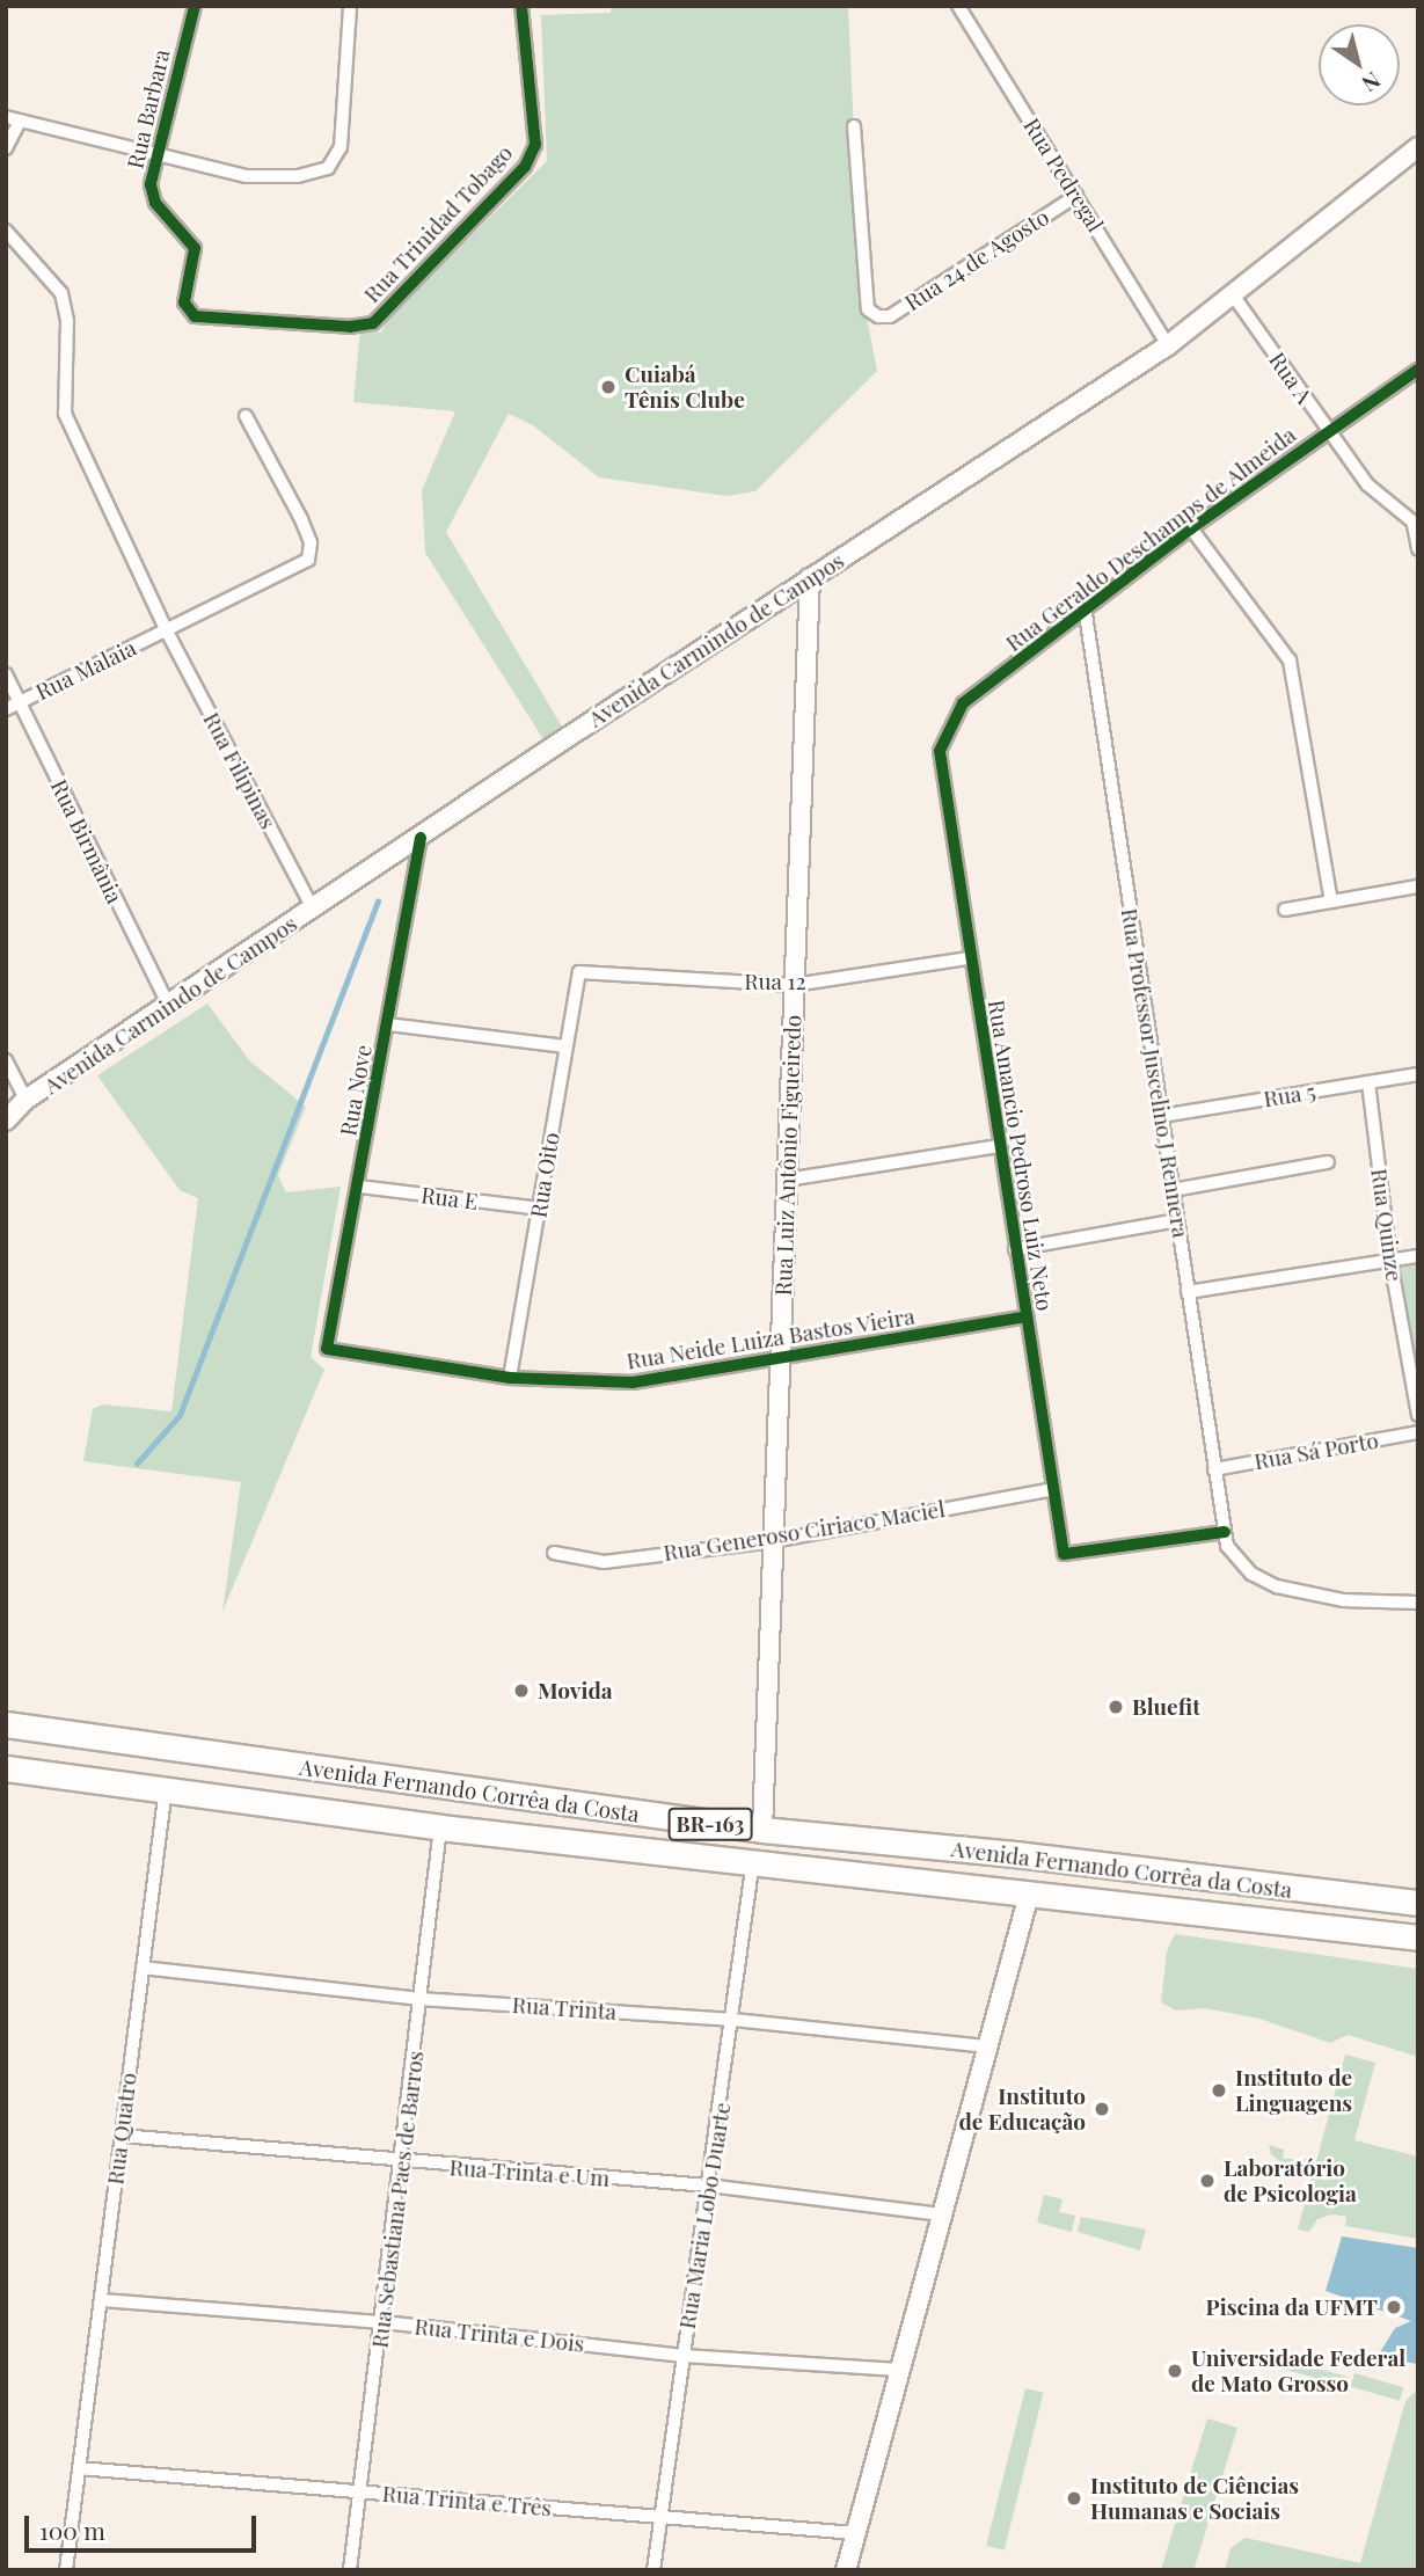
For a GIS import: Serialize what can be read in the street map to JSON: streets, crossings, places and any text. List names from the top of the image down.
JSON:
{
  "streets": {
    "highway": ["Avenida Fernando Corrêa da Costa", "BR-163"],
    "street": [
      "Rua Barbara",
      "Rua Pedregal",
      "Rua Trinidad Tobago",
      "Rua 24 de Agosto",
      "Rua A",
      "Rua Geraldo Deschamps de Almeida",
      "Avenida Carmindo de Campos",
      "Rua Malaia",
      "Rua Filipinas",
      "Rua Birmânia",
      "Rua 12",
      "Rua Professor Juscelino J Rennera",
      "Rua Nove",
      "Rua 5",
      "Rua Luiz Antônio Figueiredo",
      "Rua Amancio Pedroso Luiz Neto",
      "Rua Oito",
      "Rua E",
      "Rua Quinze",
      "Rua Neide Luiza Bastos Vieira",
      "Rua Sá Porto",
      "Rua Generoso Ciriaco Maciel",
      "Rua Trinta",
      "Rua Quatro",
      "Rua Trinta e Um",
      "Rua Sebastiana Paes de Barros",
      "Rua Maria Lobo Duarte",
      "Rua Trinta e Dois",
      "Rua Trinta e Três"
    ]
  },
  "crossings": [
    ["Rua Barbara", "Rua Trinidad Tobago"],
    ["Rua Pedregal", "Rua 24 de Agosto"],
    ["Rua Pedregal", "Avenida Carmindo de Campos"],
    ["Rua A", "Rua Geraldo Deschamps de Almeida"],
    ["Rua A", "Avenida Carmindo de Campos"],
    ["Rua Geraldo Deschamps de Almeida", "Rua Professor Juscelino J Rennera"],
    ["Rua Geraldo Deschamps de Almeida", "Rua Amancio Pedroso Luiz Neto"],
    ["Avenida Carmindo de Campos", "Rua Filipinas"],
    ["Avenida Carmindo de Campos", "Rua Birmânia"],
    ["Avenida Carmindo de Campos", "Rua Nove"],
    ["Avenida Carmindo de Campos", "Rua Luiz Antônio Figueiredo"],
    ["Rua Malaia", "Rua Filipinas"],
    ["Rua Malaia", "Rua Birmânia"],
    ["Rua 12", "Rua Luiz Antônio Figueiredo"],
    ["Rua 12", "Rua Amancio Pedroso Luiz Neto"],
    ["Rua 12", "Rua Oito"],
    ["Rua Professor Juscelino J Rennera", "Rua 5"],
    ["Rua Professor Juscelino J Rennera", "Rua Amancio Pedroso Luiz Neto"],
    ["Rua Professor Juscelino J Rennera", "Rua Sá Porto"],
    ["Rua Nove", "Rua E"],
    ["Rua Nove", "Rua Neide Luiza Bastos Vieira"],
    ["Rua 5", "Rua Quinze"],
    ["Rua Luiz Antônio Figueiredo", "Rua Neide Luiza Bastos Vieira"],
    ["Rua Luiz Antônio Figueiredo", "Rua Generoso Ciriaco Maciel"],
    ["Rua Luiz Antônio Figueiredo", "Avenida Fernando Corrêa da Costa"],
    ["Rua Amancio Pedroso Luiz Neto", "Rua Neide Luiza Bastos Vieira"],
    ["Rua Amancio Pedroso Luiz Neto", "Rua Generoso Ciriaco Maciel"],
    ["Rua Oito", "Rua E"],
    ["Rua Oito", "Rua Neide Luiza Bastos Vieira"],
    ["Avenida Fernando Corrêa da Costa", "Rua Quatro"],
    ["Avenida Fernando Corrêa da Costa", "Rua Sebastiana Paes de Barros"],
    ["Avenida Fernando Corrêa da Costa", "Rua Maria Lobo Duarte"],
    ["Rua Trinta", "Rua Quatro"],
    ["Rua Trinta", "Rua Sebastiana Paes de Barros"],
    ["Rua Trinta", "Rua Maria Lobo Duarte"],
    ["Rua Quatro", "Rua Trinta e Um"],
    ["Rua Quatro", "Rua Trinta e Dois"],
    ["Rua Quatro", "Rua Trinta e Três"],
    ["Rua Trinta e Um", "Rua Sebastiana Paes de Barros"],
    ["Rua Trinta e Um", "Rua Maria Lobo Duarte"],
    ["Rua Sebastiana Paes de Barros", "Rua Trinta e Dois"],
    ["Rua Sebastiana Paes de Barros", "Rua Trinta e Três"],
    ["Rua Maria Lobo Duarte", "Rua Trinta e Dois"],
    ["Rua Maria Lobo Duarte", "Rua Trinta e Três"]
  ],
  "places": [
    "Cuiabá Tênis Clube",
    "Movida",
    "Bluefit",
    "Instituto de Linguagens",
    "Instituto de Educação",
    "Laboratório de Psicologia",
    "Piscina da UFMT",
    "Universidade Federal de Mato Grosso",
    "Instituto de Ciências Humanas e Sociais"
  ],
  "scale_bar": "100 m",
  "north": "bottom right"
}
